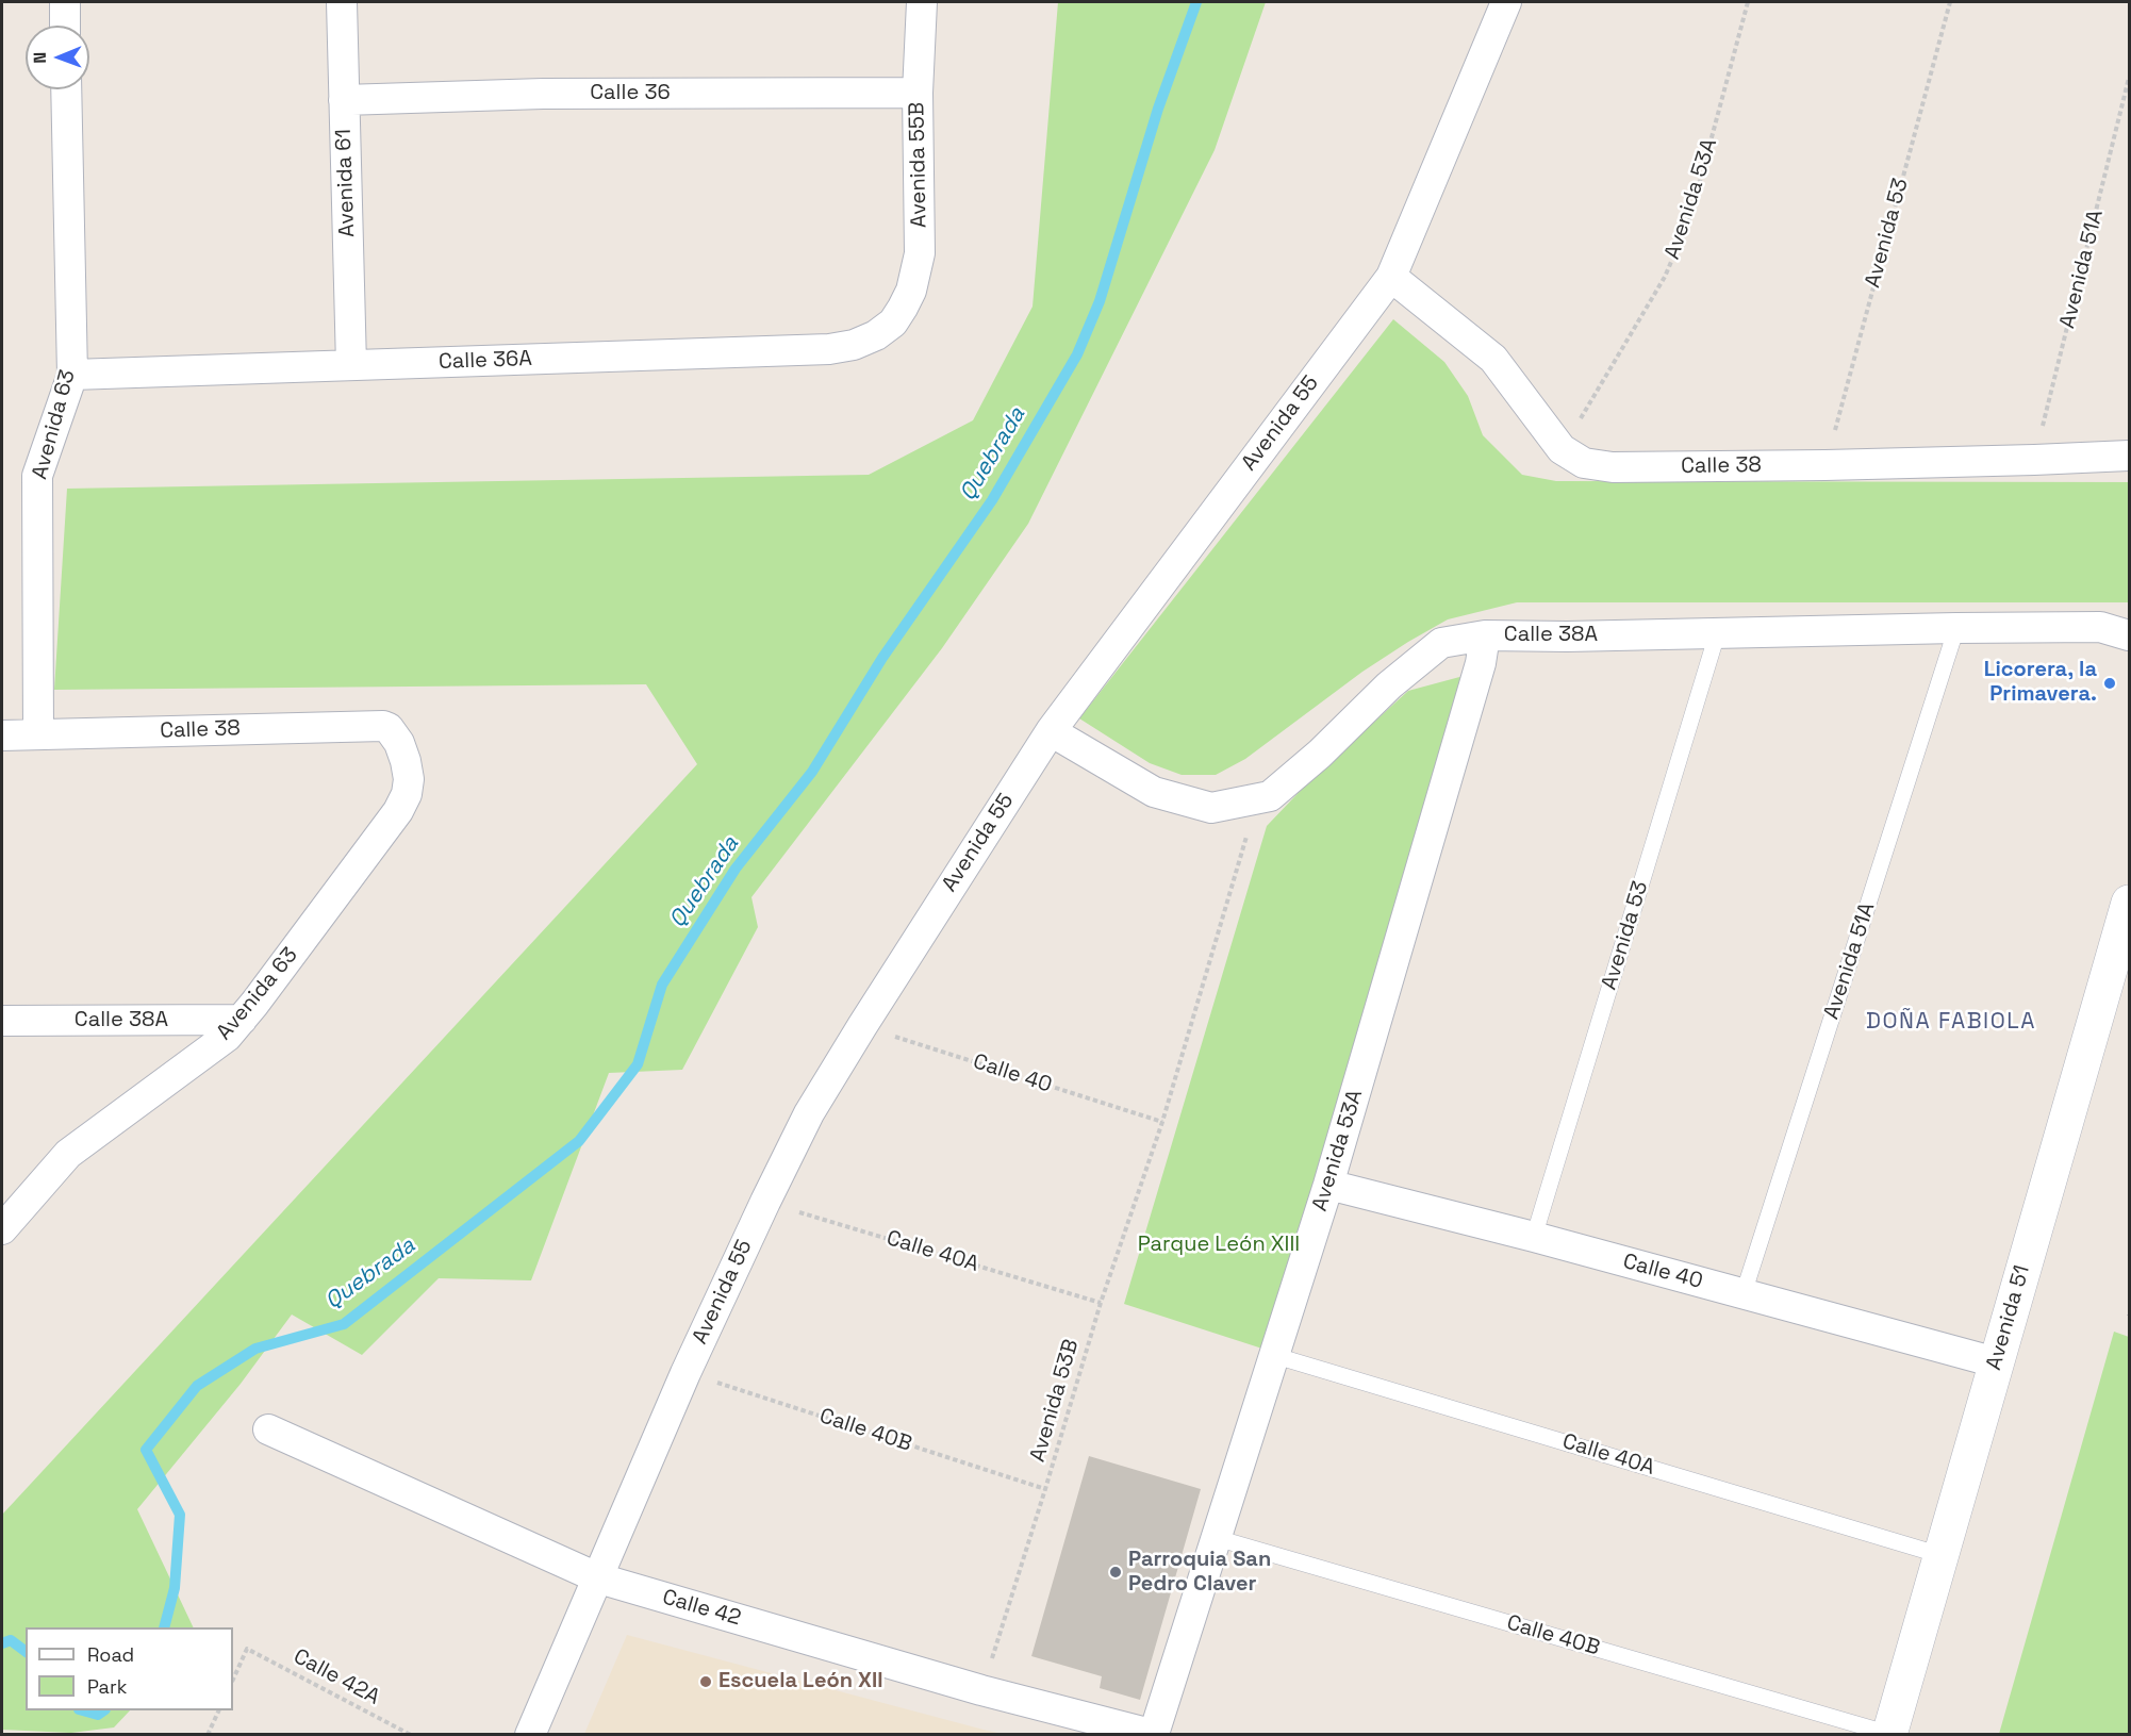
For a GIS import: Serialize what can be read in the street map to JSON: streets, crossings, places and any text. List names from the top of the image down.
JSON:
{
  "streets": {
    "street": [
      "Calle 36",
      "Avenida 55B",
      "Avenida 61",
      "Avenida 53A",
      "Calle 36A",
      "Avenida 55",
      "Avenida 63",
      "Calle 38",
      "Calle 38A",
      "Calle 40",
      "Avenida 51",
      "Calle 42"
    ],
    "lane": [
      "Avenida 53",
      "Avenida 51A",
      "Calle 40A",
      "Calle 40B"
    ],
    "path": ["Avenida 53B", "Calle 42A"]
  },
  "crossings": [
    ["Calle 36", "Avenida 55B"],
    ["Calle 36", "Avenida 61"],
    ["Avenida 55B", "Calle 36A"],
    ["Avenida 61", "Calle 36A"],
    ["Avenida 53A", "Calle 38"],
    ["Avenida 53A", "Calle 38A"],
    ["Avenida 53A", "Calle 40"],
    ["Avenida 53A", "Calle 40A"],
    ["Avenida 53A", "Calle 40B"],
    ["Avenida 53A", "Calle 42"],
    ["Avenida 53", "Calle 38"],
    ["Avenida 53", "Calle 38A"],
    ["Avenida 53", "Calle 40"],
    ["Avenida 51A", "Calle 38"],
    ["Avenida 51A", "Calle 38A"],
    ["Avenida 51A", "Calle 40"],
    ["Calle 36A", "Avenida 63"],
    ["Avenida 55", "Calle 38"],
    ["Avenida 55", "Calle 38A"],
    ["Avenida 55", "Calle 40"],
    ["Avenida 55", "Calle 40A"],
    ["Avenida 55", "Calle 40B"],
    ["Avenida 55", "Calle 42"],
    ["Avenida 63", "Calle 38"],
    ["Avenida 63", "Calle 38A"],
    ["Calle 38A", "Avenida 53B"],
    ["Calle 40", "Avenida 51"],
    ["Calle 40", "Avenida 53B"],
    ["Calle 40A", "Avenida 51"],
    ["Calle 40A", "Avenida 53B"],
    ["Avenida 51", "Calle 40B"],
    ["Avenida 53B", "Calle 40B"],
    ["Avenida 53B", "Calle 42"]
  ],
  "districts": ["DOÑA FABIOLA"],
  "water": ["Quebrada"],
  "parks": ["Parque León XIII"],
  "places": ["Licorera, la Primavera.", "Parroquia San Pedro Claver", "Escuela León XII"],
  "legend": ["Road", "Park"],
  "north": "left"
}
